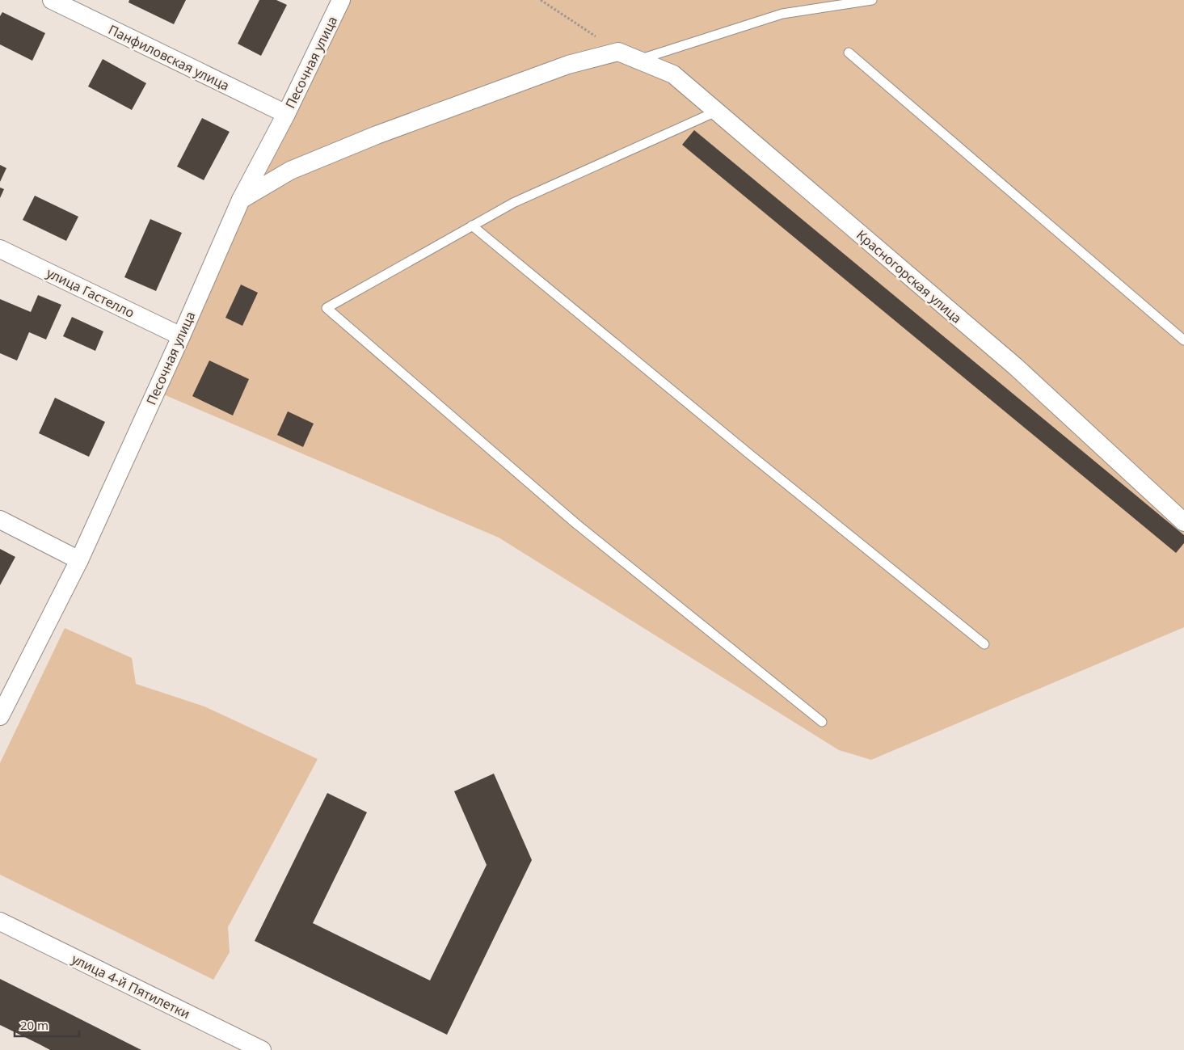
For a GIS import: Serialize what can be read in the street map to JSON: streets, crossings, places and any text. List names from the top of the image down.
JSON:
{
  "streets": {
    "street": [
      "Панфиловская улица",
      "Песочная улица",
      "Красногорская улица",
      "улица Гастелло",
      "улица 4-й Пятилетки"
    ]
  },
  "crossings": [
    ["Панфиловская улица", "Песочная улица"],
    ["Песочная улица", "улица Гастелло"]
  ],
  "scale_bar": "20 m"
}
